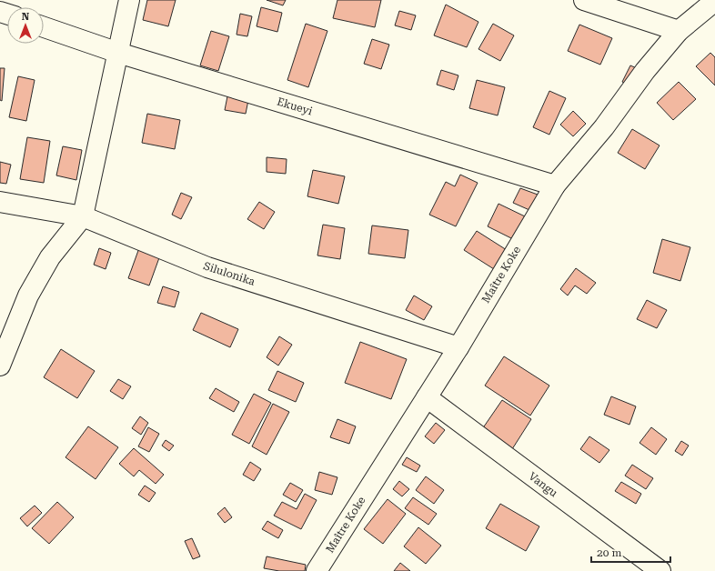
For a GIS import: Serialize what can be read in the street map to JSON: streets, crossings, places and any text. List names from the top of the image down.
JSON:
{
  "streets": {
    "street": [
      "Ekueyi",
      "Silulonika",
      "Maître Koke",
      "Vangu"
    ]
  },
  "crossings": [
    ["Ekueyi", "Maître Koke"],
    ["Silulonika", "Maître Koke"],
    ["Maître Koke", "Vangu"]
  ],
  "scale_bar": "20 m",
  "north": "top"
}
